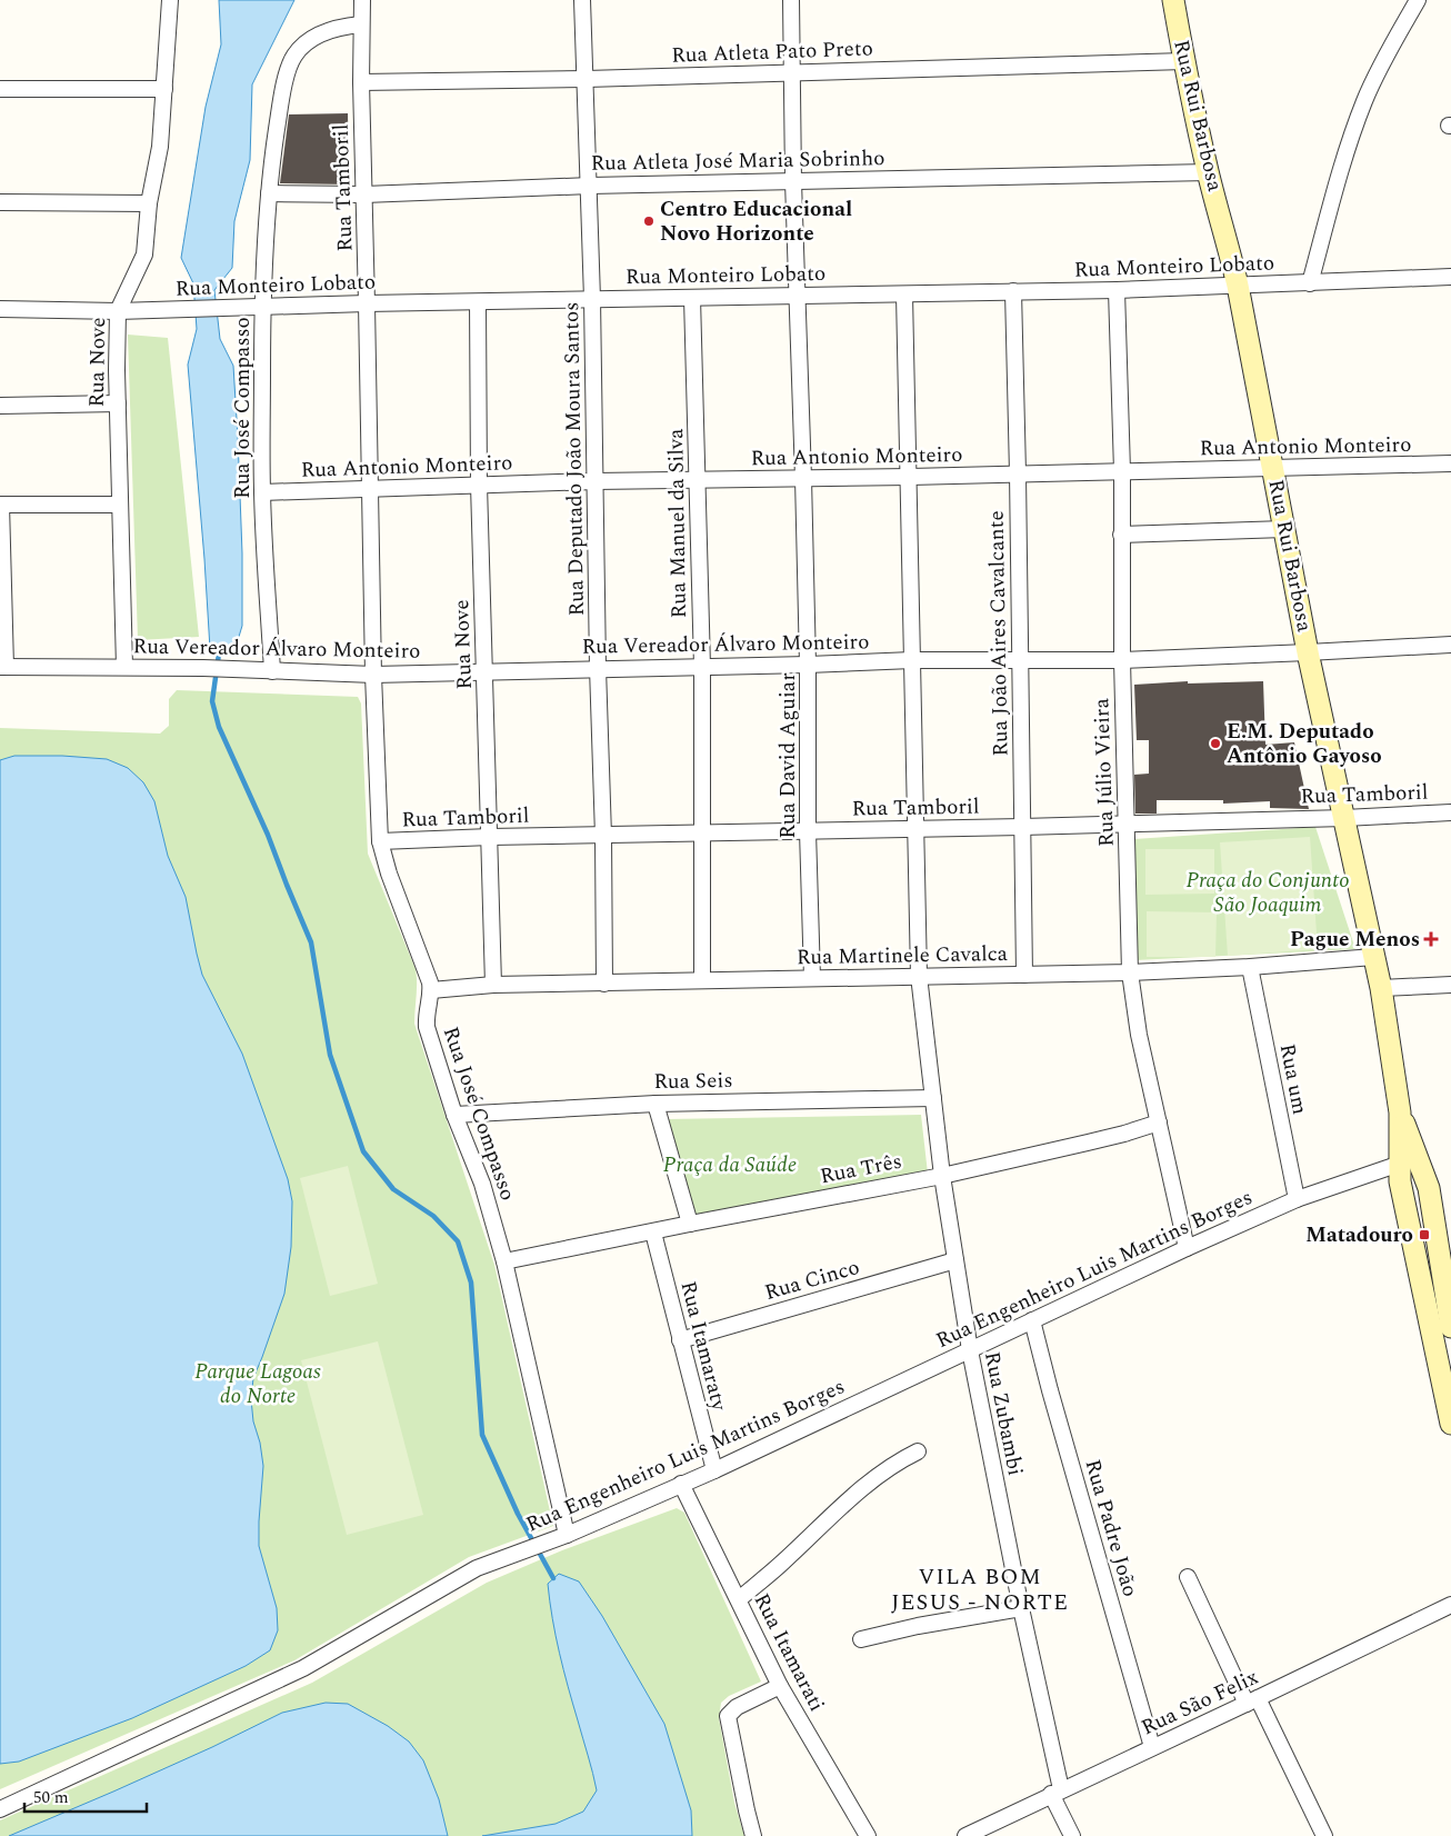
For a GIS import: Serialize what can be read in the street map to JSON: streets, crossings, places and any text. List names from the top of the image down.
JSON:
{
  "streets": {
    "street": [
      "Rua Atleta Pato Preto",
      "Rua Rui Barbosa",
      "Rua Atleta José Maria Sobrinho",
      "Rua Tamboril",
      "Rua Monteiro Lobato",
      "Rua Nove",
      "Rua José Compasso",
      "Rua Antonio Monteiro",
      "Rua Deputado João Moura Santos",
      "Rua Manuel da Silva",
      "Rua João Aires Cavalcante",
      "Rua Vereador Álvaro Monteiro",
      "Rua David Aguiar",
      "Rua Júlio Vieira",
      "Rua Martinele Cavalca",
      "Rua um",
      "Rua Seis",
      "Rua Três",
      "Rua Engenheiro Luis Martins Borges",
      "Rua Cinco",
      "Rua Itamaraty",
      "Rua Zubambi",
      "Rua Padre João",
      "Rua Itamarati",
      "Rua São Felix"
    ]
  },
  "crossings": [
    ["Rua Atleta Pato Preto", "Rua Rui Barbosa"],
    ["Rua Atleta Pato Preto", "Rua Tamboril"],
    ["Rua Atleta Pato Preto", "Rua Deputado João Moura Santos"],
    ["Rua Atleta Pato Preto", "Rua David Aguiar"],
    ["Rua Rui Barbosa", "Rua Atleta José Maria Sobrinho"],
    ["Rua Rui Barbosa", "Rua Tamboril"],
    ["Rua Rui Barbosa", "Rua Monteiro Lobato"],
    ["Rua Rui Barbosa", "Rua Antonio Monteiro"],
    ["Rua Rui Barbosa", "Rua Vereador Álvaro Monteiro"],
    ["Rua Rui Barbosa", "Rua Martinele Cavalca"],
    ["Rua Rui Barbosa", "Rua Engenheiro Luis Martins Borges"],
    ["Rua Atleta José Maria Sobrinho", "Rua Tamboril"],
    ["Rua Atleta José Maria Sobrinho", "Rua José Compasso"],
    ["Rua Atleta José Maria Sobrinho", "Rua Deputado João Moura Santos"],
    ["Rua Atleta José Maria Sobrinho", "Rua David Aguiar"],
    ["Rua Tamboril", "Rua Monteiro Lobato"],
    ["Rua Tamboril", "Rua Nove"],
    ["Rua Tamboril", "Rua José Compasso"],
    ["Rua Tamboril", "Rua Antonio Monteiro"],
    ["Rua Tamboril", "Rua Deputado João Moura Santos"],
    ["Rua Tamboril", "Rua Manuel da Silva"],
    ["Rua Tamboril", "Rua João Aires Cavalcante"],
    ["Rua Tamboril", "Rua Vereador Álvaro Monteiro"],
    ["Rua Tamboril", "Rua David Aguiar"],
    ["Rua Tamboril", "Rua Júlio Vieira"],
    ["Rua Tamboril", "Rua Zubambi"],
    ["Rua Monteiro Lobato", "Rua Nove"],
    ["Rua Monteiro Lobato", "Rua José Compasso"],
    ["Rua Monteiro Lobato", "Rua Deputado João Moura Santos"],
    ["Rua Monteiro Lobato", "Rua Manuel da Silva"],
    ["Rua Monteiro Lobato", "Rua João Aires Cavalcante"],
    ["Rua Monteiro Lobato", "Rua David Aguiar"],
    ["Rua Monteiro Lobato", "Rua Júlio Vieira"],
    ["Rua Monteiro Lobato", "Rua Zubambi"],
    ["Rua Nove", "Rua Antonio Monteiro"],
    ["Rua Nove", "Rua Vereador Álvaro Monteiro"],
    ["Rua Nove", "Rua Martinele Cavalca"],
    ["Rua José Compasso", "Rua Antonio Monteiro"],
    ["Rua José Compasso", "Rua Vereador Álvaro Monteiro"],
    ["Rua José Compasso", "Rua Martinele Cavalca"],
    ["Rua José Compasso", "Rua Seis"],
    ["Rua José Compasso", "Rua Três"],
    ["Rua José Compasso", "Rua Engenheiro Luis Martins Borges"],
    ["Rua Antonio Monteiro", "Rua Deputado João Moura Santos"],
    ["Rua Antonio Monteiro", "Rua Manuel da Silva"],
    ["Rua Antonio Monteiro", "Rua João Aires Cavalcante"],
    ["Rua Antonio Monteiro", "Rua David Aguiar"],
    ["Rua Antonio Monteiro", "Rua Júlio Vieira"],
    ["Rua Antonio Monteiro", "Rua Zubambi"],
    ["Rua Deputado João Moura Santos", "Rua Vereador Álvaro Monteiro"],
    ["Rua Deputado João Moura Santos", "Rua Martinele Cavalca"],
    ["Rua Manuel da Silva", "Rua Vereador Álvaro Monteiro"],
    ["Rua Manuel da Silva", "Rua Martinele Cavalca"],
    ["Rua João Aires Cavalcante", "Rua Vereador Álvaro Monteiro"],
    ["Rua João Aires Cavalcante", "Rua Martinele Cavalca"],
    ["Rua Vereador Álvaro Monteiro", "Rua David Aguiar"],
    ["Rua Vereador Álvaro Monteiro", "Rua Júlio Vieira"],
    ["Rua Vereador Álvaro Monteiro", "Rua Zubambi"],
    ["Rua David Aguiar", "Rua Martinele Cavalca"],
    ["Rua Júlio Vieira", "Rua Martinele Cavalca"],
    ["Rua Júlio Vieira", "Rua Três"],
    ["Rua Júlio Vieira", "Rua Engenheiro Luis Martins Borges"],
    ["Rua Martinele Cavalca", "Rua um"],
    ["Rua Martinele Cavalca", "Rua Zubambi"],
    ["Rua um", "Rua Engenheiro Luis Martins Borges"],
    ["Rua Seis", "Rua Zubambi"],
    ["Rua Três", "Rua Itamaraty"],
    ["Rua Três", "Rua Zubambi"],
    ["Rua Engenheiro Luis Martins Borges", "Rua Itamaraty"],
    ["Rua Engenheiro Luis Martins Borges", "Rua Zubambi"],
    ["Rua Engenheiro Luis Martins Borges", "Rua Padre João"],
    ["Rua Engenheiro Luis Martins Borges", "Rua Itamarati"],
    ["Rua Cinco", "Rua Itamaraty"],
    ["Rua Cinco", "Rua Zubambi"],
    ["Rua Zubambi", "Rua São Felix"],
    ["Rua Padre João", "Rua São Felix"]
  ],
  "districts": ["VILA BOM JESUS - NORTE"],
  "parks": ["Praça do Conjunto São Joaquim", "Praça da Saúde", "Parque Lagoas do Norte"],
  "places": {
    "other": ["Centro Educacional Novo Horizonte", "E.M. Deputado Antônio Gayoso"],
    "health": ["Pague Menos"],
    "transit": ["Matadouro"]
  },
  "scale_bar": "50 m"
}
